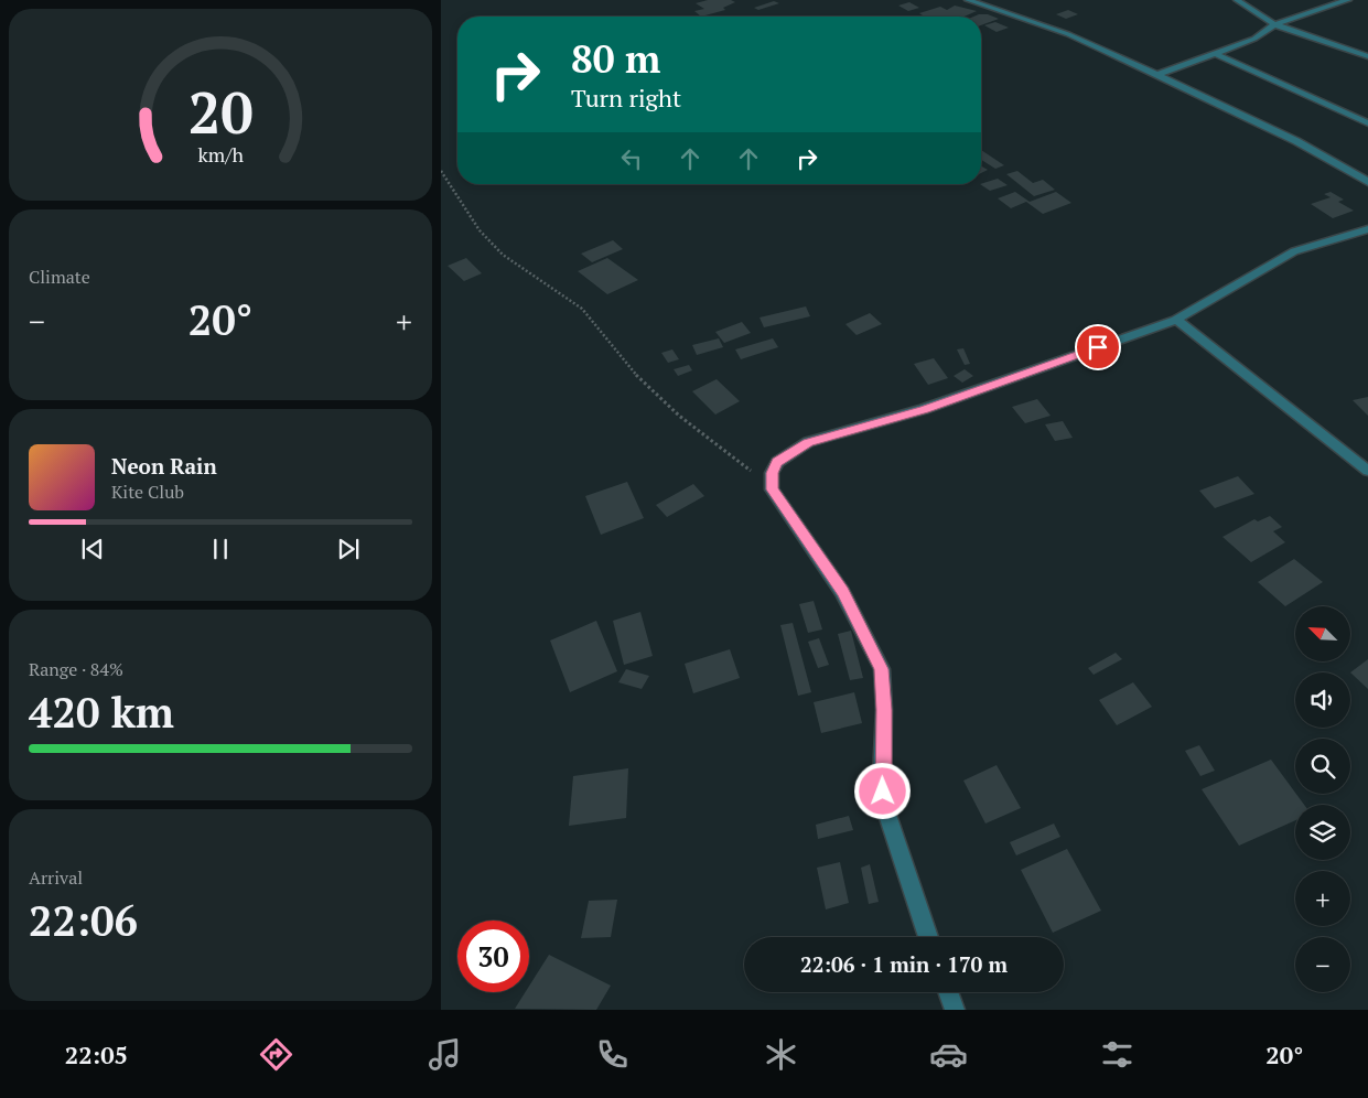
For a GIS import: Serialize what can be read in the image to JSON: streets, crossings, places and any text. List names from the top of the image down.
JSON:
{
  "north": "top left",
  "page": {
    "turn": ["80 m", "Turn right"],
    "tile": [
      "Climate",
      ["Range · 84%", "420 km"],
      ["Arrival", "22:06"]
    ],
    "heat": ["−", "20°", "+"],
    "song": ["Neon Rain", "Kite Club"],
    "map_buttons": ["+", "−"],
    "limit": "30",
    "trip": "22:06 · 1 min · 170 m",
    "tabs": ["22:05", "20°"],
    "gauge": ["20", "km/h"]
  }
}
